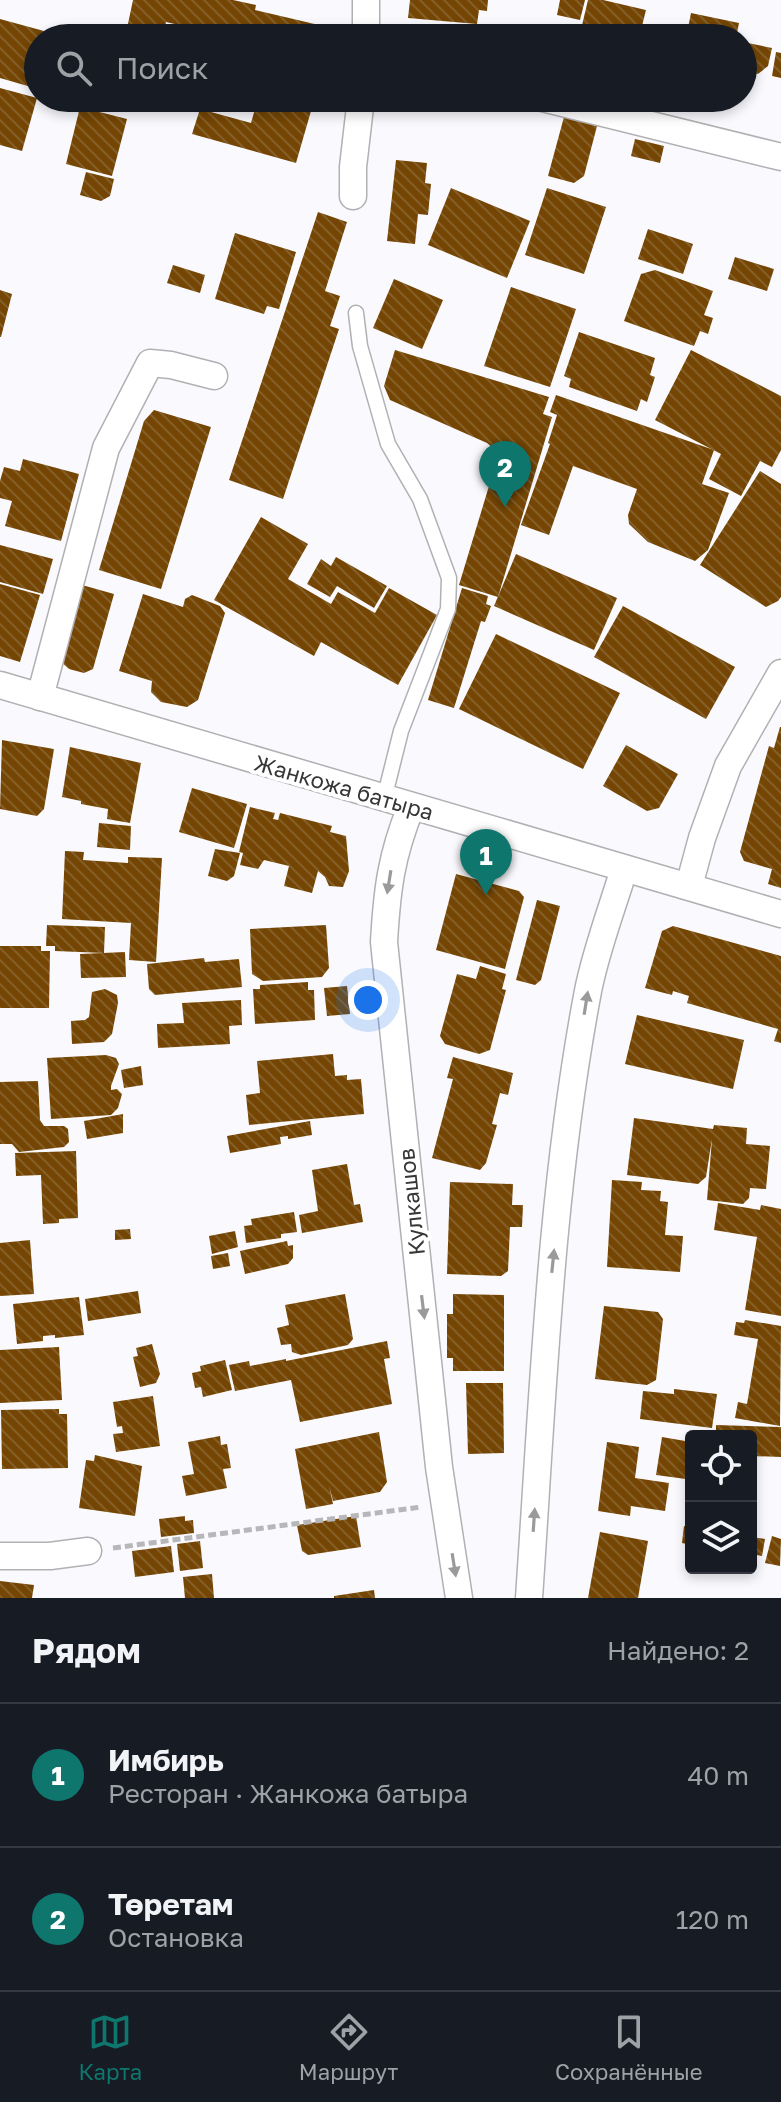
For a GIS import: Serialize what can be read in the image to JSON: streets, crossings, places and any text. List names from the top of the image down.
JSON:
{
  "streets": {
    "street": ["Жанкожа батыра", "Кулкашов"]
  },
  "crossings": [
    ["Жанкожа батыра", "Кулкашов"]
  ],
  "page": {
    "search": "Поиск",
    "pins": ["2", "1"],
    "heading": ["Рядом", "Найдено: 2"],
    "list": [
      {
        "mark": "1",
        "name": "Имбирь",
        "note": "Ресторан · Жанкожа батыра",
        "value": "40 m"
      },
      {
        "mark": "2",
        "name": "Төретам",
        "note": "Остановка",
        "value": "120 m"
      }
    ],
    "nav": ["Карта", "Маршрут", "Сохранённые"]
  }
}
